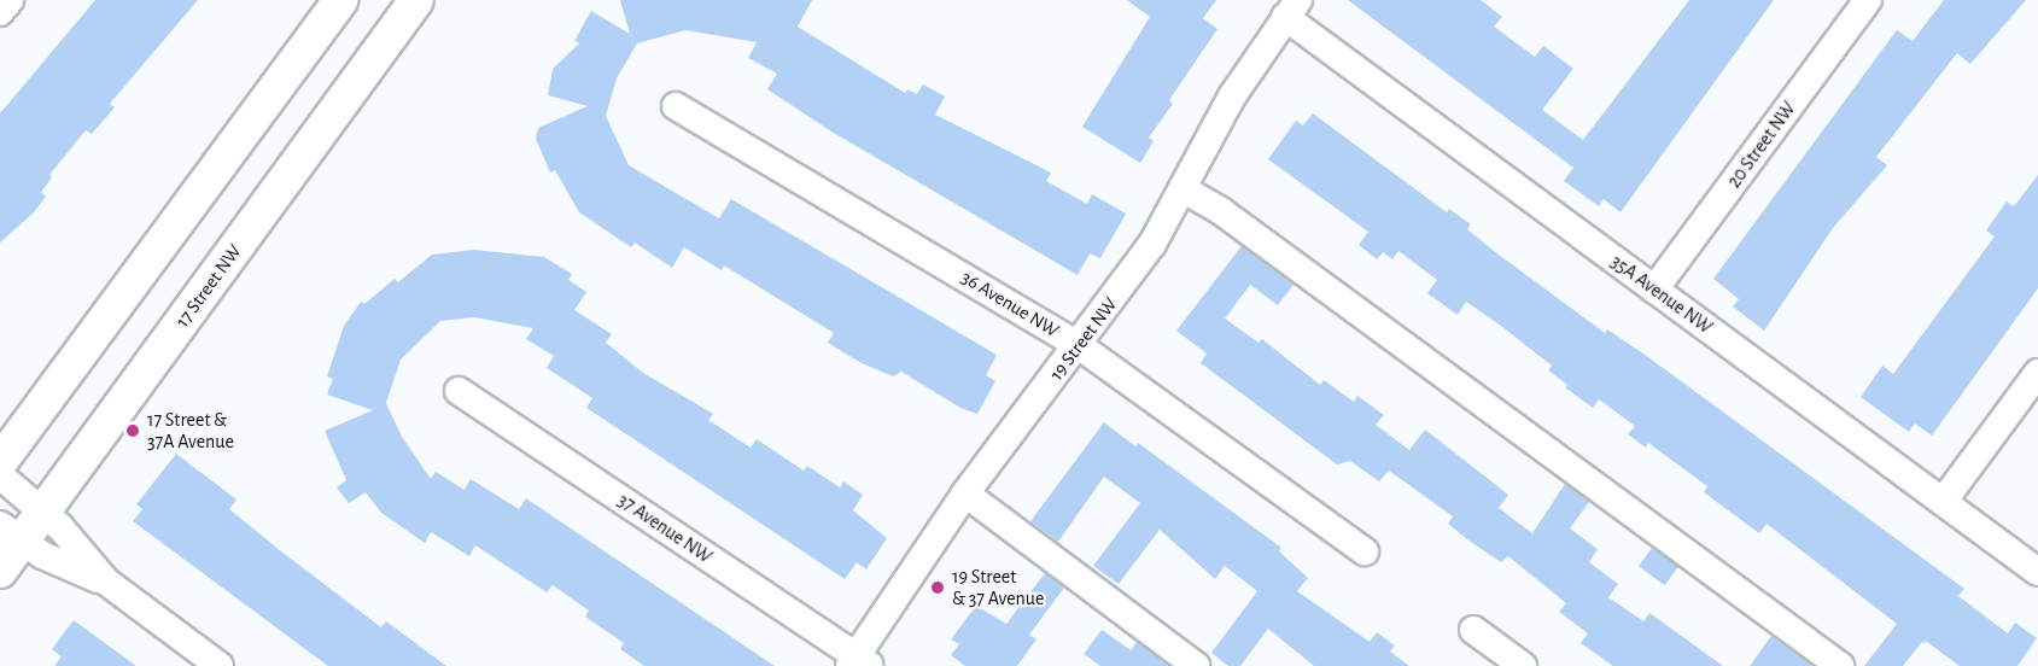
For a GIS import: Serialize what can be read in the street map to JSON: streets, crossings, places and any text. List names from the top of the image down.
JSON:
{
  "streets": {
    "main road": ["17 Street NW"],
    "street": [
      "20 Street NW",
      "35A Avenue NW",
      "36 Avenue NW",
      "19 Street NW",
      "37 Avenue NW"
    ]
  },
  "crossings": [
    ["20 Street NW", "35A Avenue NW"],
    ["35A Avenue NW", "19 Street NW"],
    ["36 Avenue NW", "19 Street NW"],
    ["19 Street NW", "37 Avenue NW"]
  ],
  "places": ["17 Street & 37A Avenue", "19 Street & 37 Avenue"]
}
